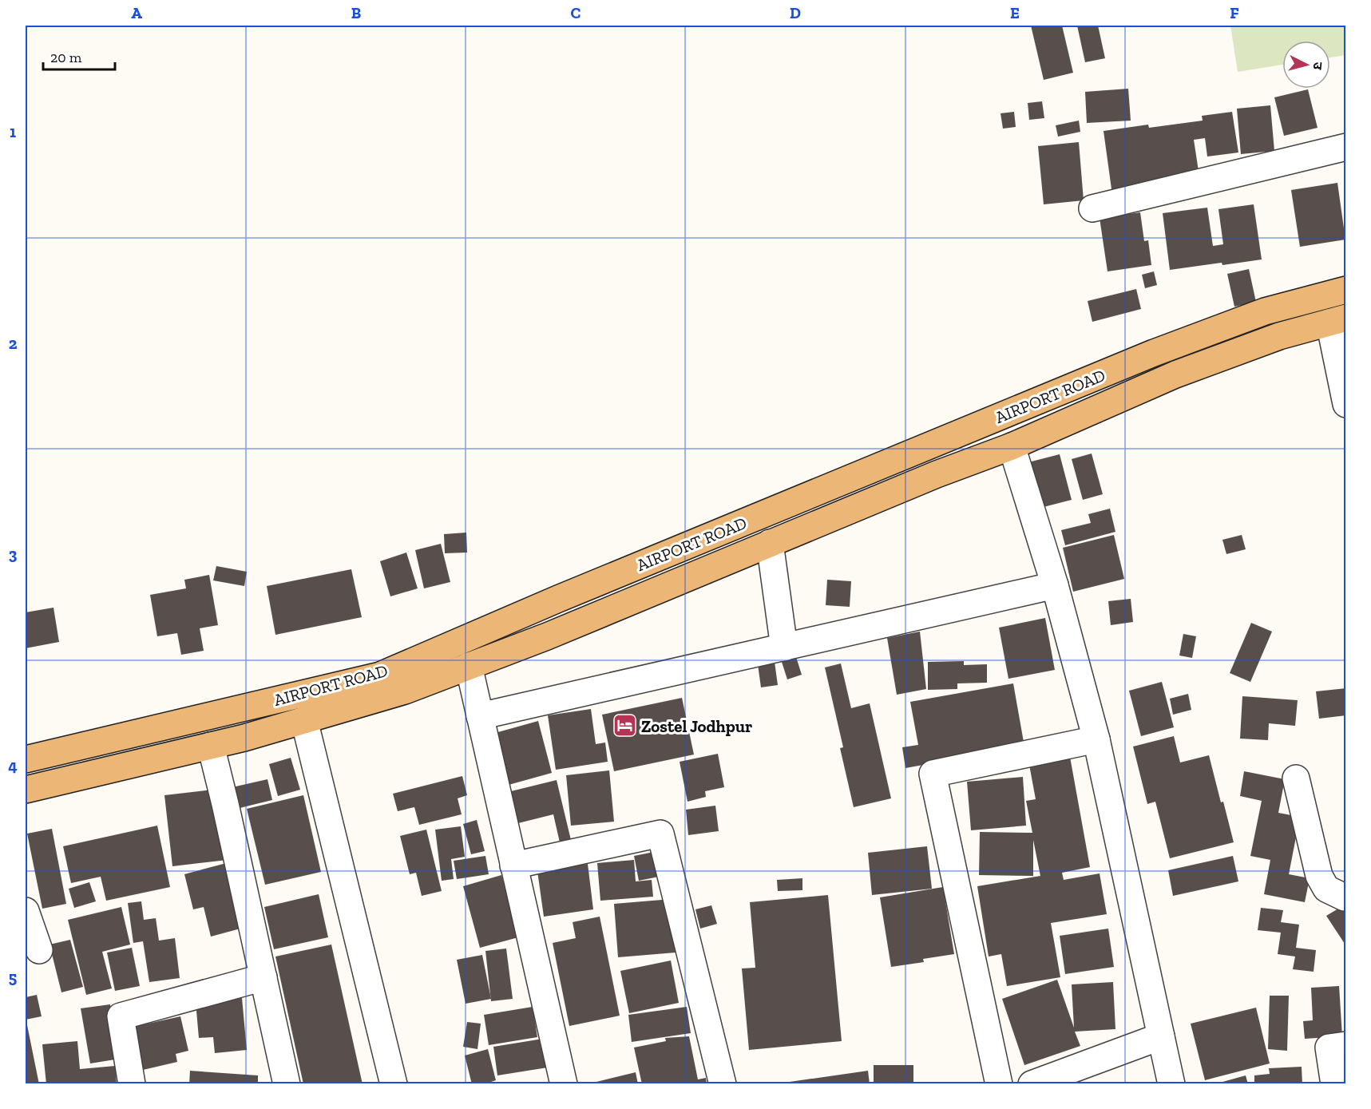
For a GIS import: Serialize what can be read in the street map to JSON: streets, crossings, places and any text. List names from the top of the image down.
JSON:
{
  "streets": {
    "main road": ["AIRPORT ROAD"]
  },
  "places": {
    "hotel": ["Zostel Jodhpur"]
  },
  "scale_bar": "20 m",
  "north": "right",
  "grid": {
    "columns": [
      "A",
      "B",
      "C",
      "D",
      "E",
      "F"
    ],
    "rows": [
      "1",
      "2",
      "3",
      "4",
      "5"
    ]
  }
}
